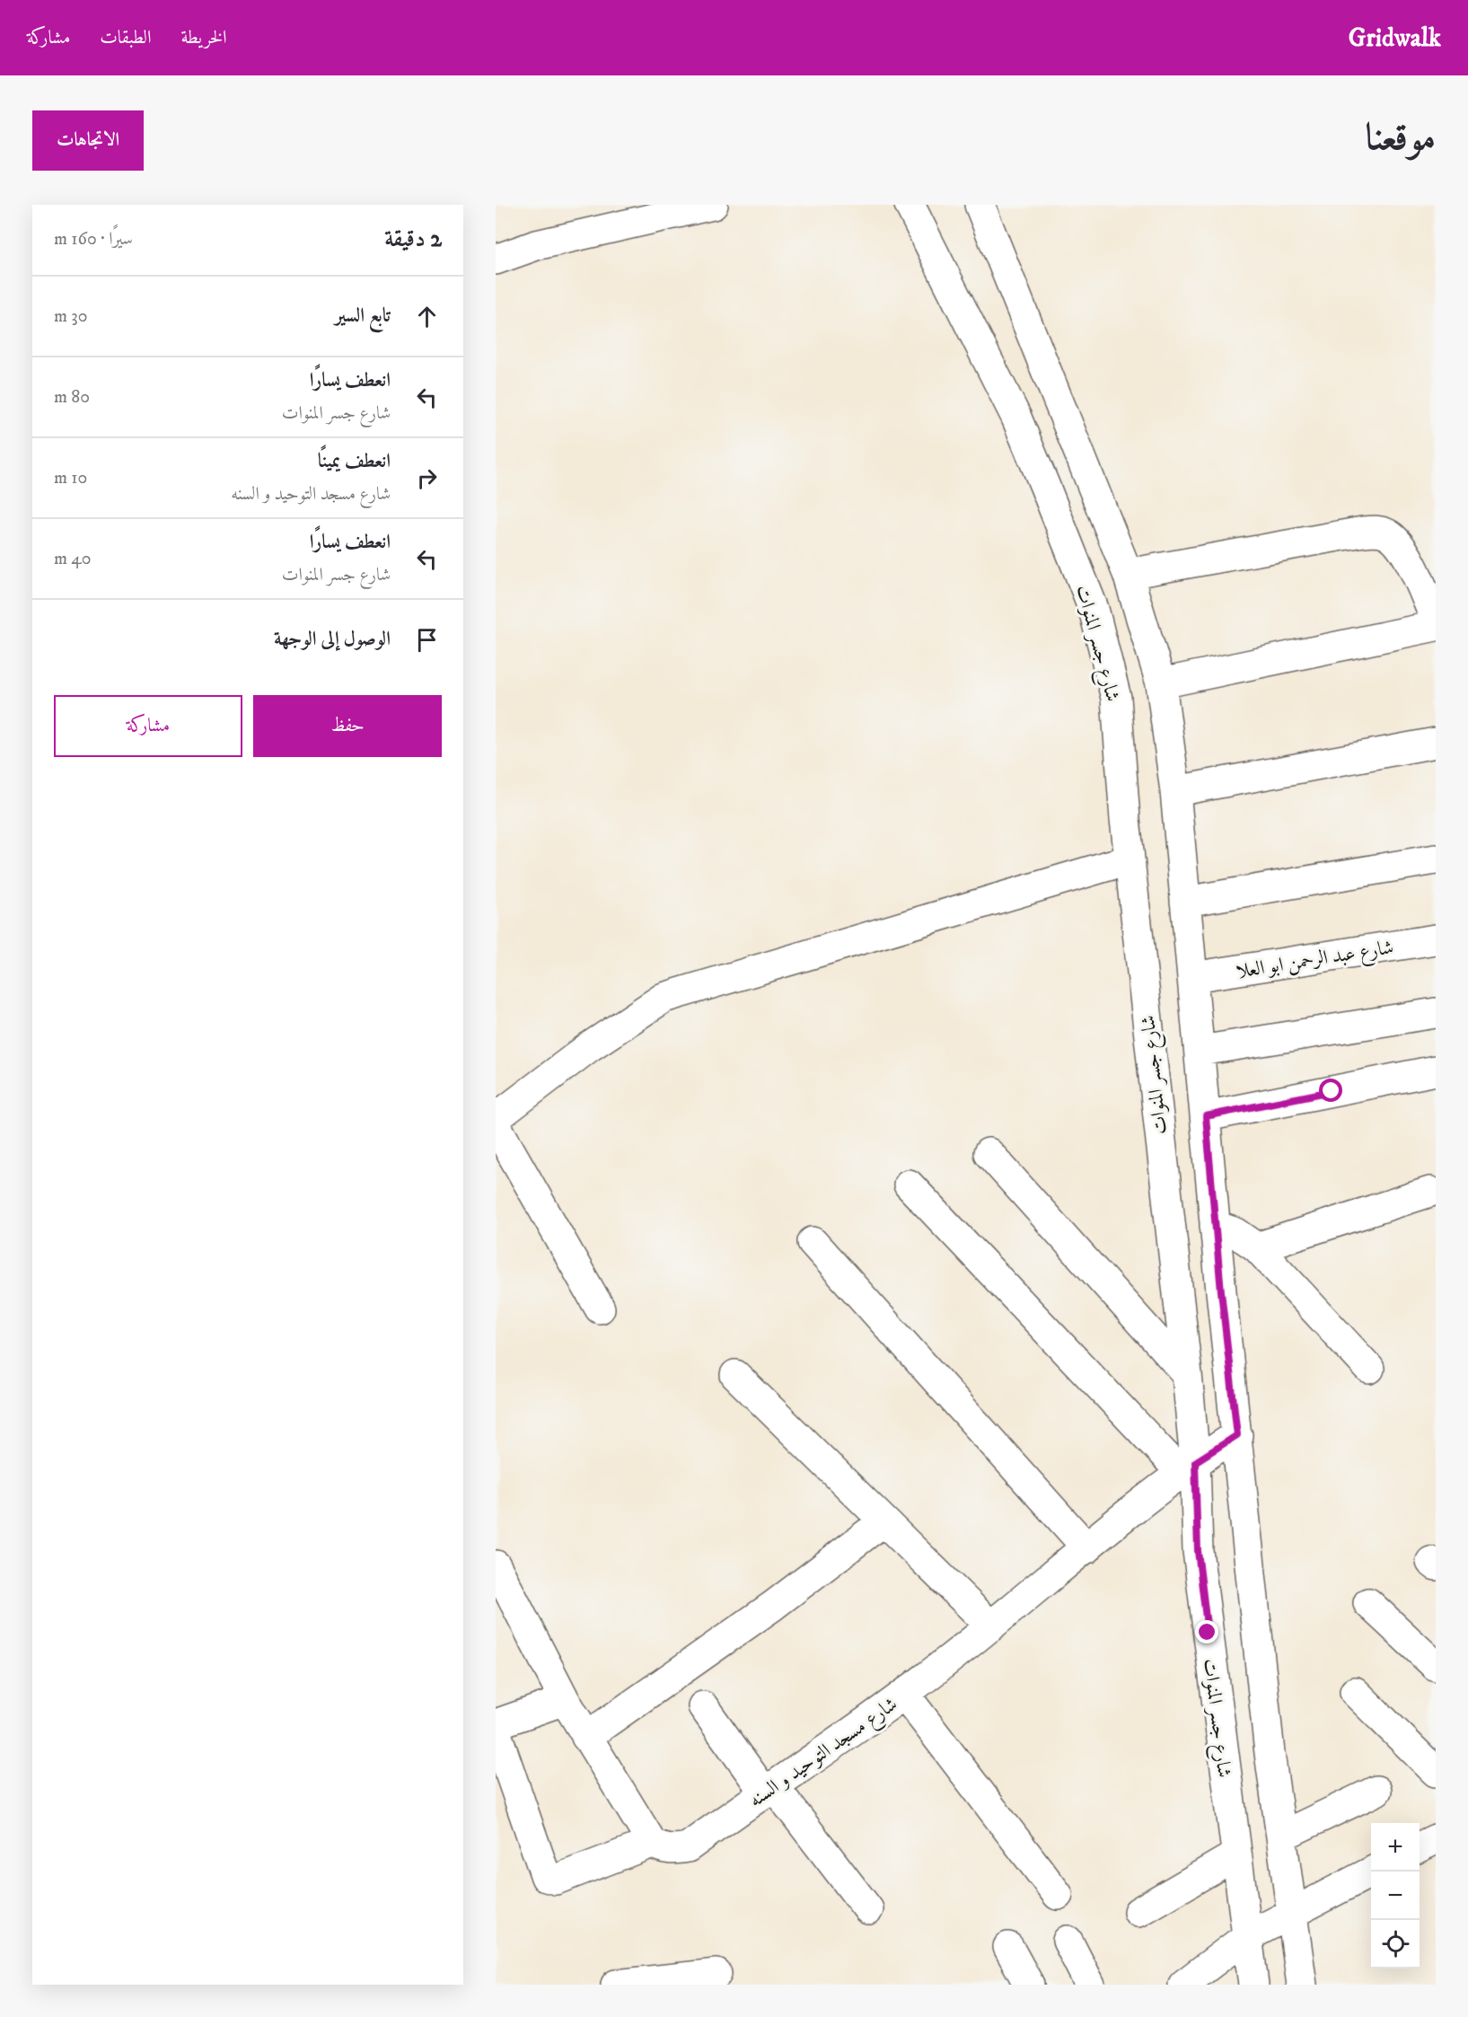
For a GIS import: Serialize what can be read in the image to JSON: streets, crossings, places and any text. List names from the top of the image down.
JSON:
{
  "streets": {
    "street": ["شارع جسر المنوات", "شارع عبد الرحمن ابو العلا", "شارع مسجد التوحيد و السنه"]
  },
  "crossings": [
    ["شارع جسر المنوات", "شارع مسجد التوحيد و السنه"]
  ],
  "page": {
    "header": "Gridwalk",
    "nav": ["الخريطة", "الطبقات", "مشاركة"],
    "title": "موقعنا",
    "buttons": [
      "الاتجاهات",
      ["حفظ", "مشاركة"]
    ],
    "heading": ["2 دقيقة", "سيرًا · 160 m"],
    "list": [
      ["تابع السير", "30 m"],
      ["انعطف يسارًا", "شارع جسر المنوات", "80 m"],
      ["انعطف يمينًا", "شارع مسجد التوحيد و السنه", "10 m"],
      ["انعطف يسارًا", "شارع جسر المنوات", "40 m"],
      "الوصول إلى الوجهة"
    ],
    "map_buttons": ["+", "−"]
  }
}
